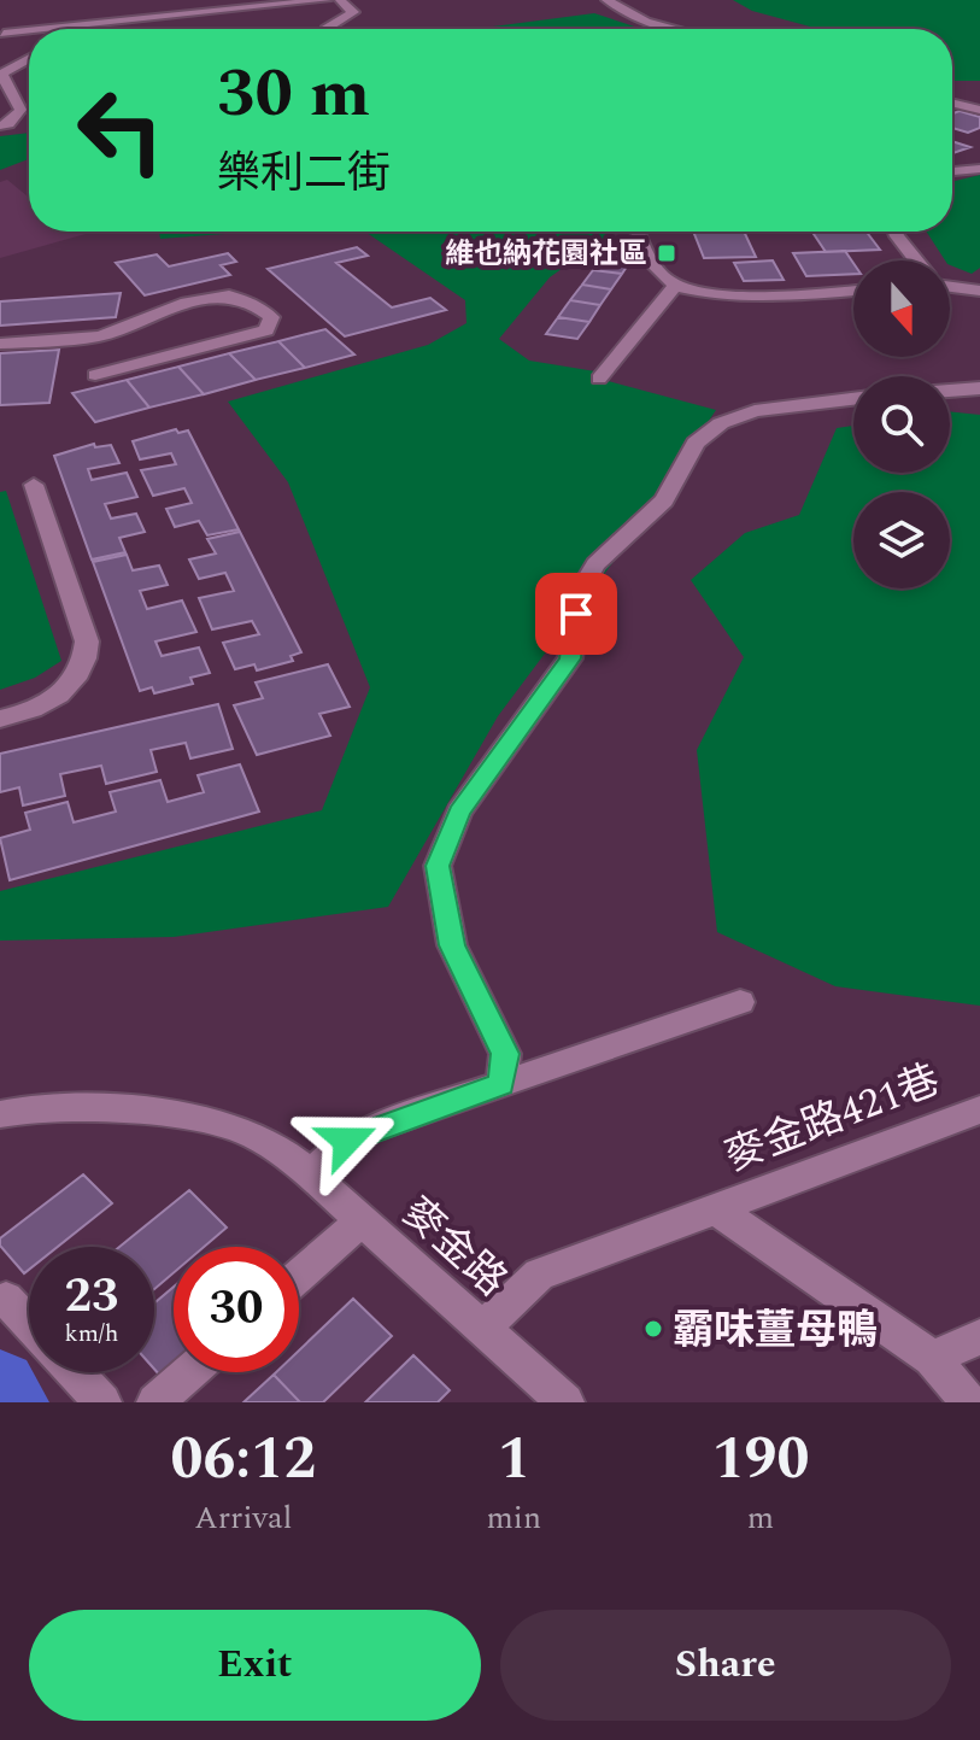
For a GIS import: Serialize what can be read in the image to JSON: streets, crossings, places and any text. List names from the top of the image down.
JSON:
{
  "streets": {
    "street": ["麥金路421巷", "麥金路"]
  },
  "crossings": [
    ["麥金路421巷", "麥金路"]
  ],
  "places": {
    "transit": ["維也納花園社區"],
    "other": ["霸味薑母鴨"]
  },
  "north": "bottom",
  "page": {
    "turn": ["30 m", "樂利二街"],
    "speed": "23 km/h",
    "limit": "30",
    "eta": [
      "06:12",
      "Arrival",
      "1",
      "min",
      "190",
      "m"
    ],
    "buttons": ["Exit", "Share"]
  }
}
